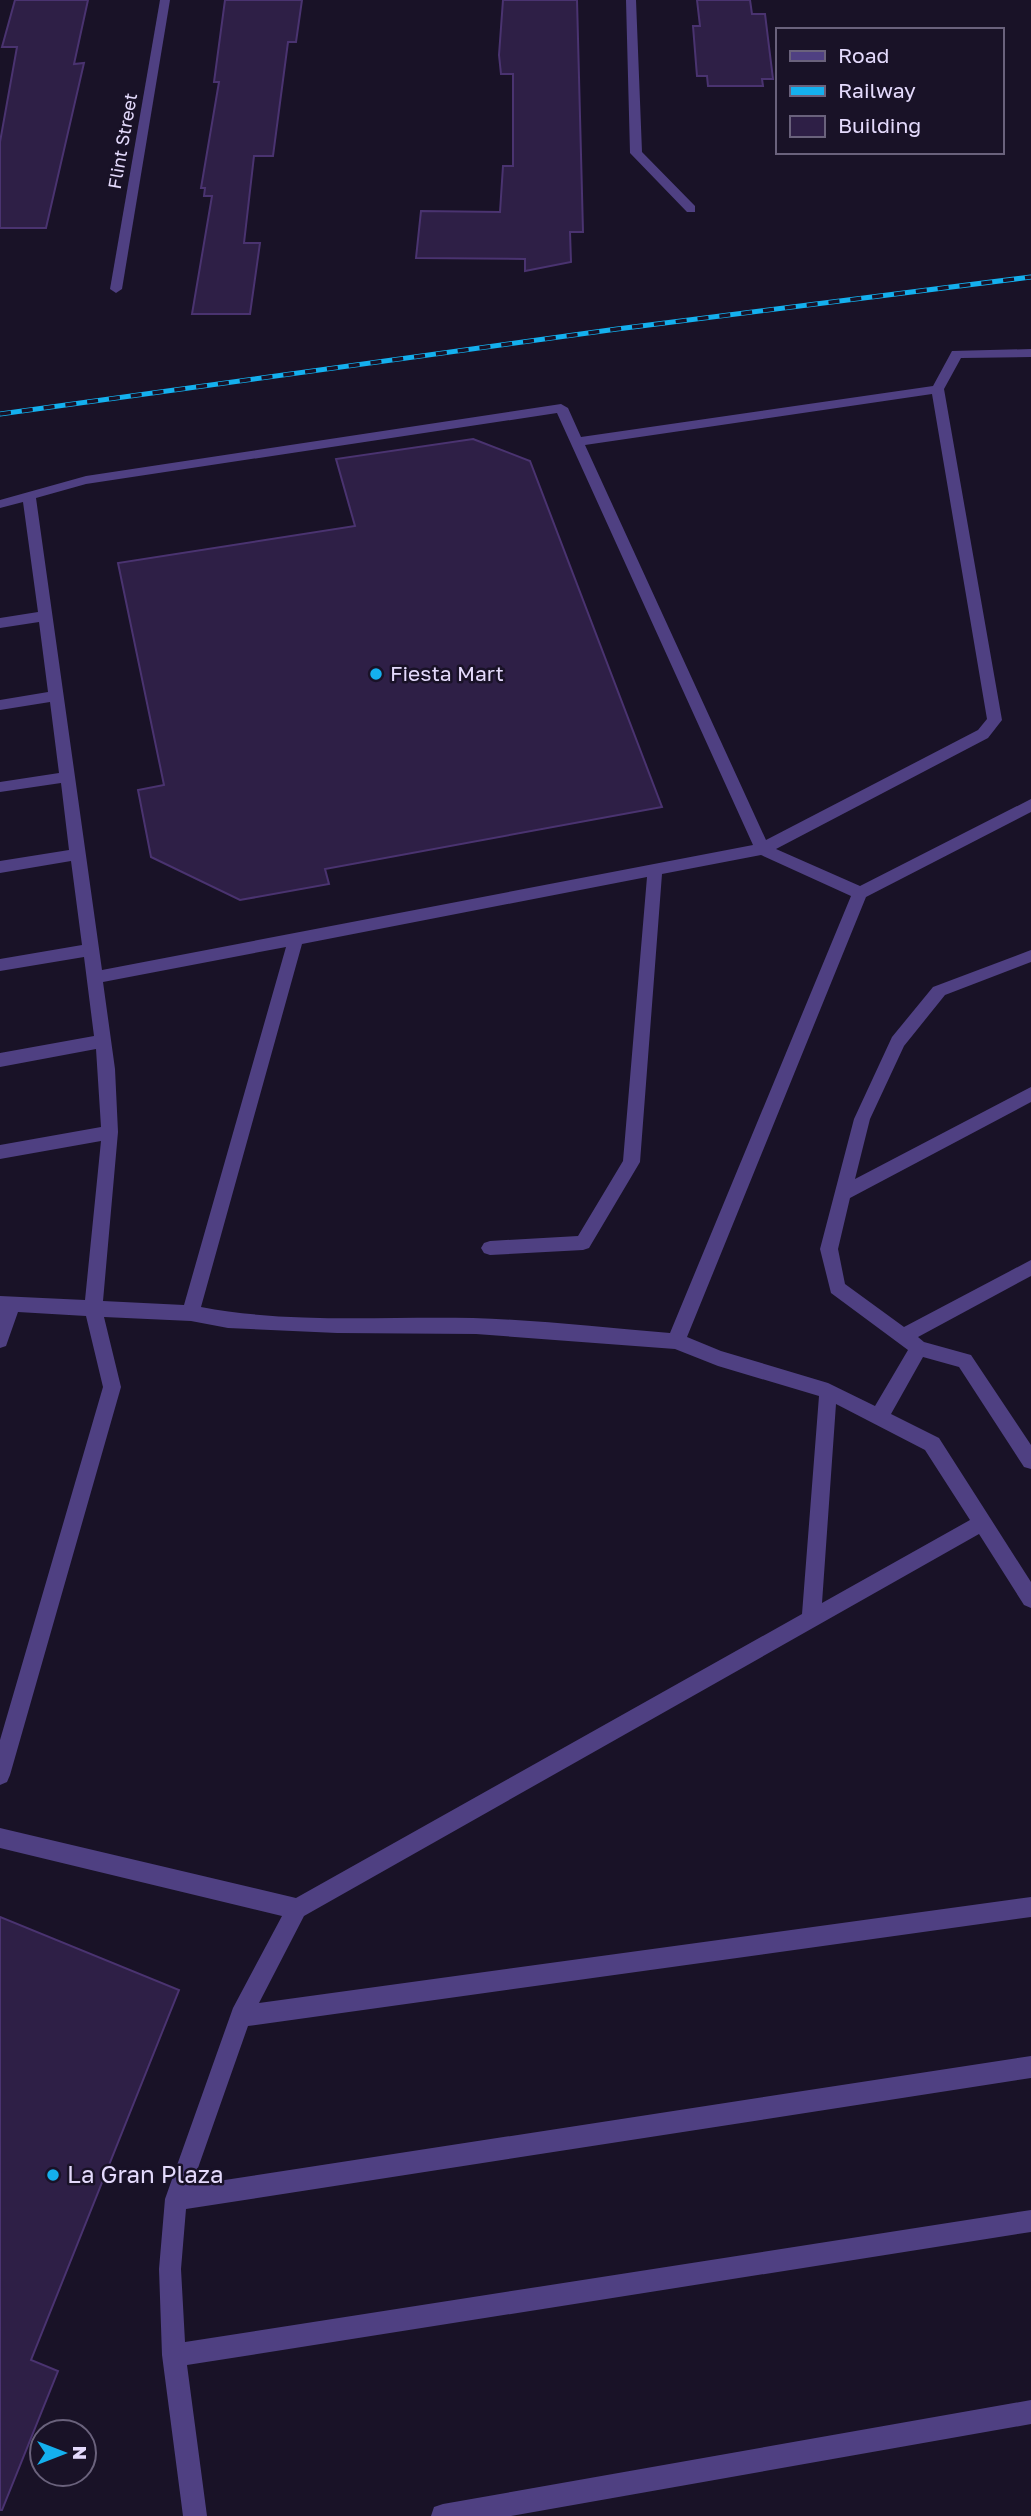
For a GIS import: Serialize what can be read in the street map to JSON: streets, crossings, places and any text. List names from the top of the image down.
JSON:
{
  "streets": {
    "street": ["Flint Street"]
  },
  "places": ["Fiesta Mart", "La Gran Plaza"],
  "legend": ["Road", "Railway", "Building"],
  "north": "right"
}
